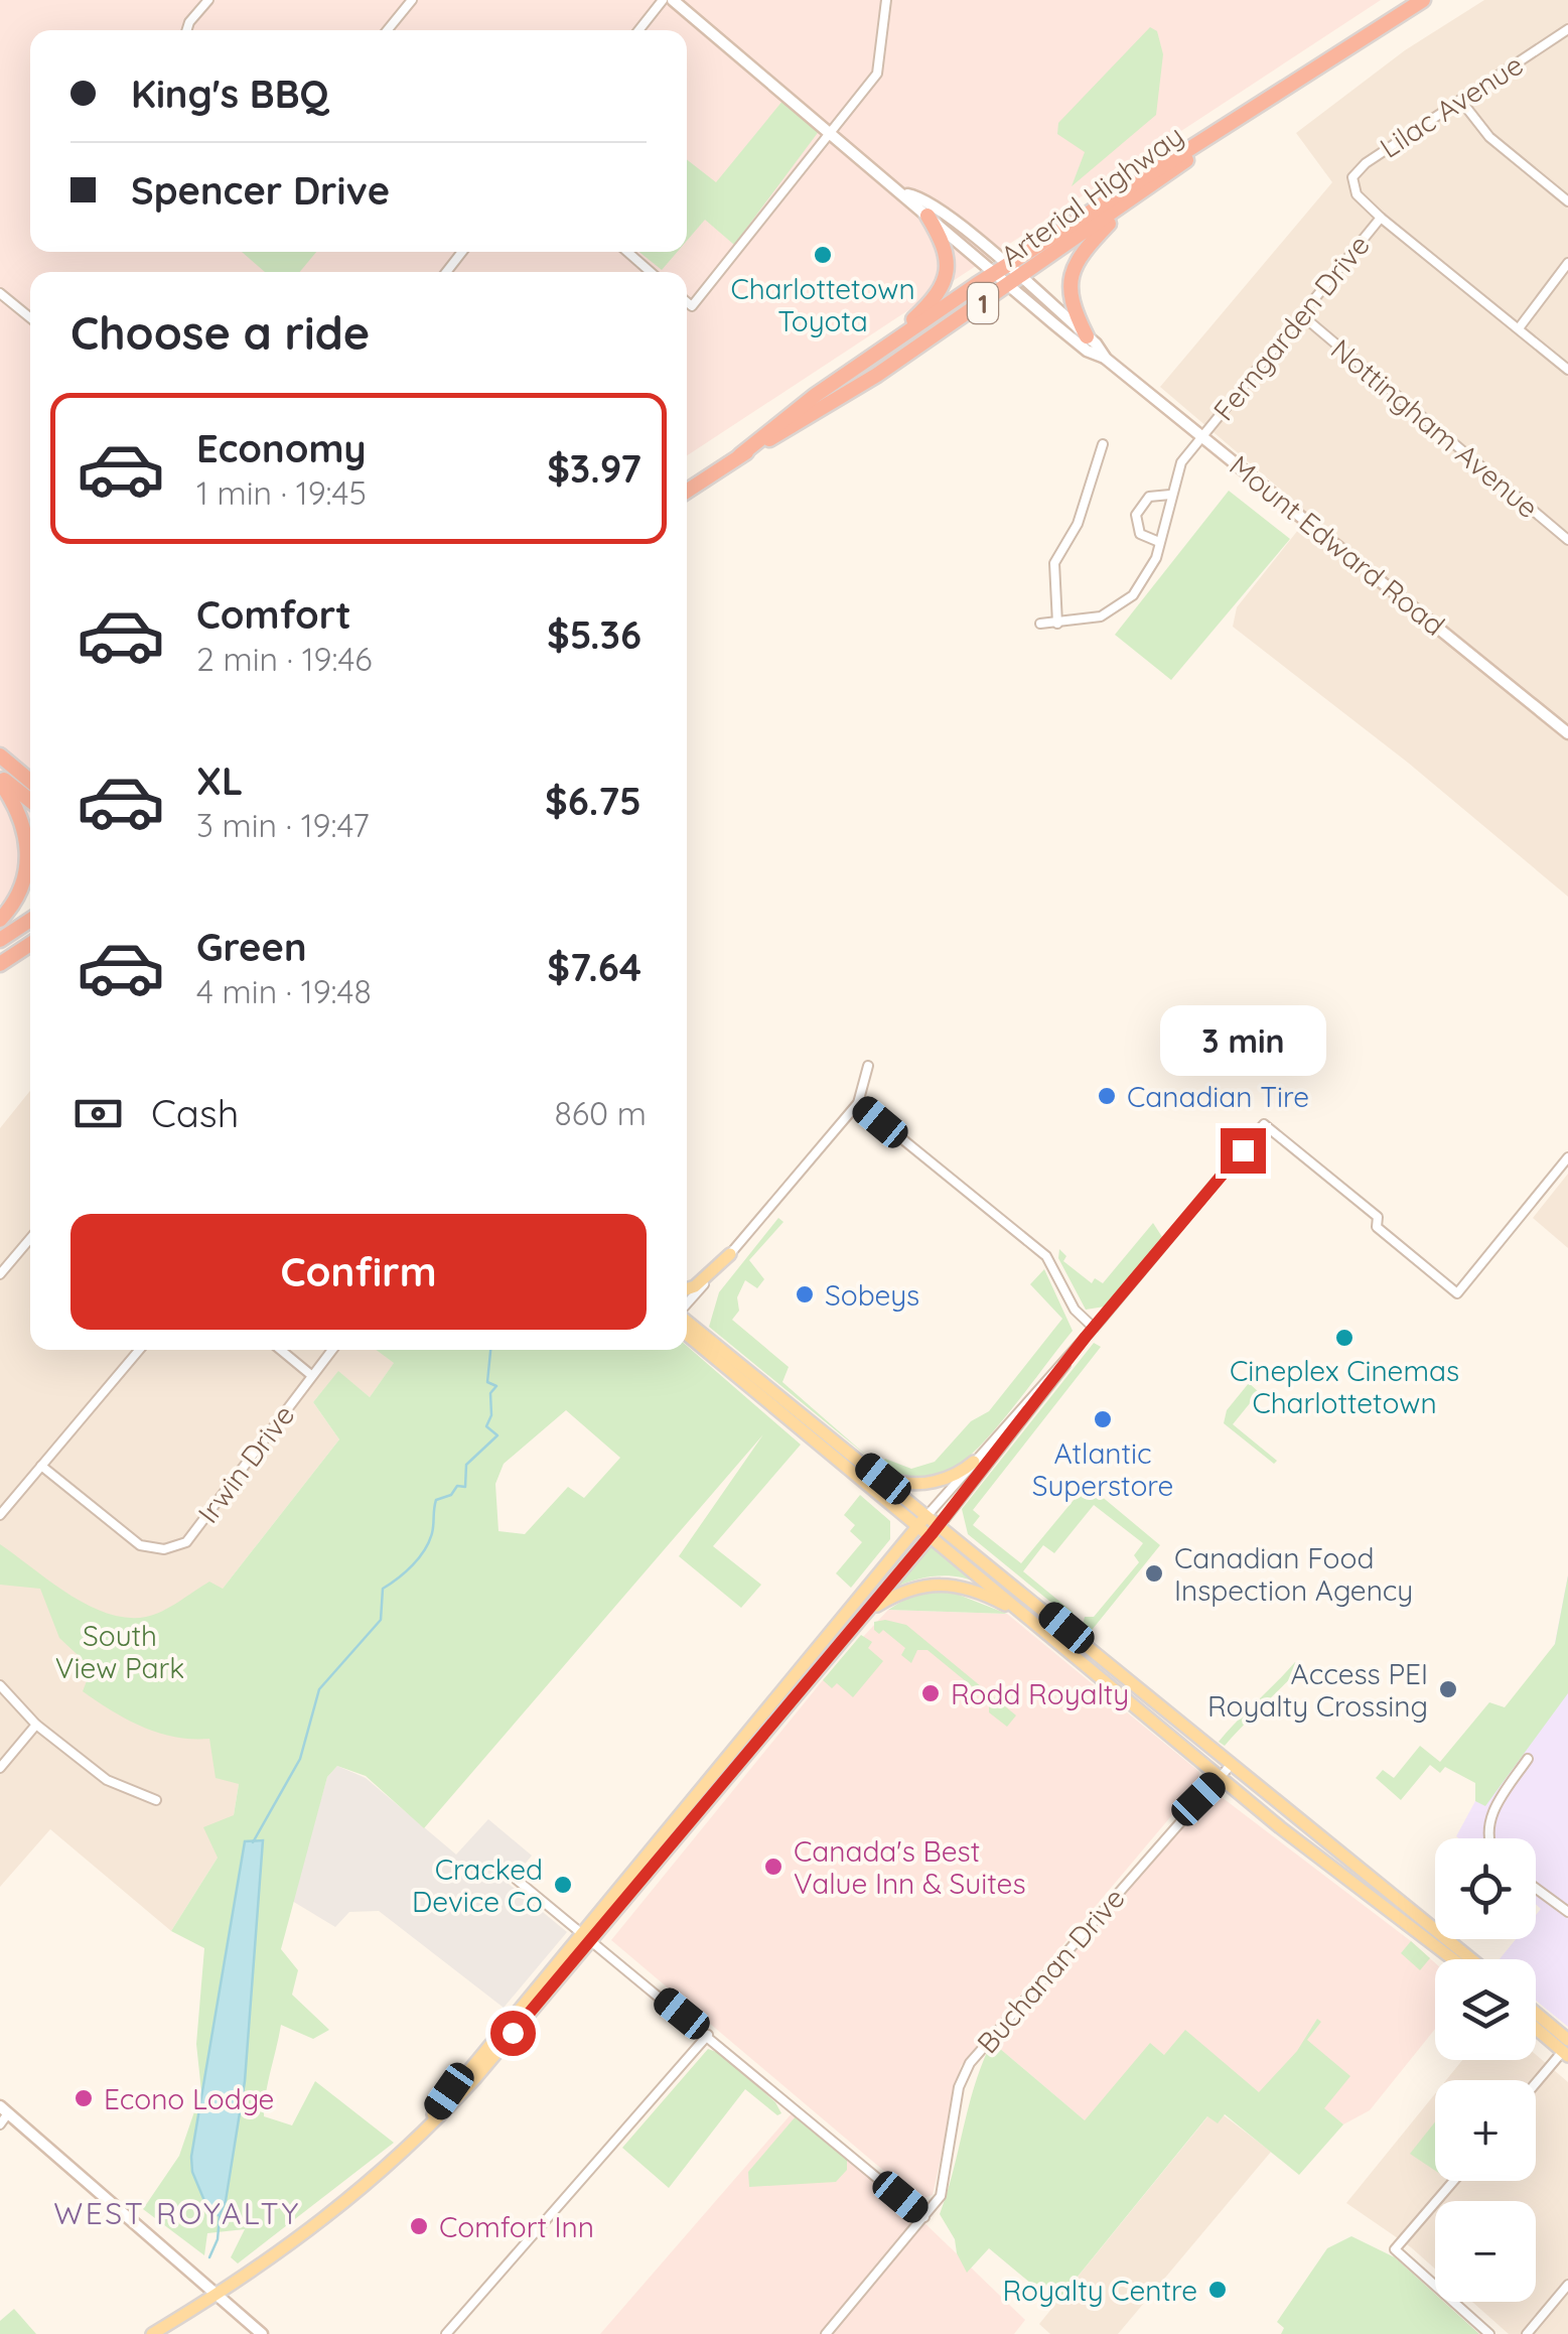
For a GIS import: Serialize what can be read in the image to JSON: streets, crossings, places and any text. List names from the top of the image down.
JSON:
{
  "streets": {
    "highway": ["Arterial Highway", "1"],
    "street": [
      "Lilac Avenue",
      "Ferngarden Drive",
      "Nottingham Avenue",
      "Mount Edward Road",
      "Irwin Drive",
      "Buchanan Drive"
    ]
  },
  "crossings": [
    ["Lilac Avenue", "Ferngarden Drive"],
    ["Arterial Highway", "Mount Edward Road"],
    ["Ferngarden Drive", "Nottingham Avenue"],
    ["Ferngarden Drive", "Mount Edward Road"]
  ],
  "districts": ["WEST ROYALTY"],
  "parks": ["South View Park"],
  "places": [
    "Charlottetown Toyota",
    "Canadian Tire",
    "Sobeys",
    "Cineplex Cinemas Charlottetown",
    "Atlantic Superstore",
    "Canadian Food Inspection Agency",
    "Access PEI Royalty Crossing",
    "Rodd Royalty",
    "Canada's Best Value Inn & Suites",
    "Cracked Device Co",
    "Econo Lodge",
    "Comfort Inn",
    "Royalty Centre"
  ],
  "page": {
    "banner": ["King's BBQ", "Spencer Drive"],
    "heading": "Choose a ride",
    "list": [
      {
        "name": "Economy",
        "note": "1 min · 19:45",
        "value": "$3.97"
      },
      {
        "name": "Comfort",
        "note": "2 min · 19:46",
        "value": "$5.36"
      },
      {
        "name": "XL",
        "note": "3 min · 19:47",
        "value": "$6.75"
      },
      {
        "name": "Green",
        "note": "4 min · 19:48",
        "value": "$7.64"
      }
    ],
    "bubble": "3 min",
    "pay": ["Cash", "860 m"],
    "buttons": "Confirm",
    "map_buttons": ["+", "−"]
  }
}
